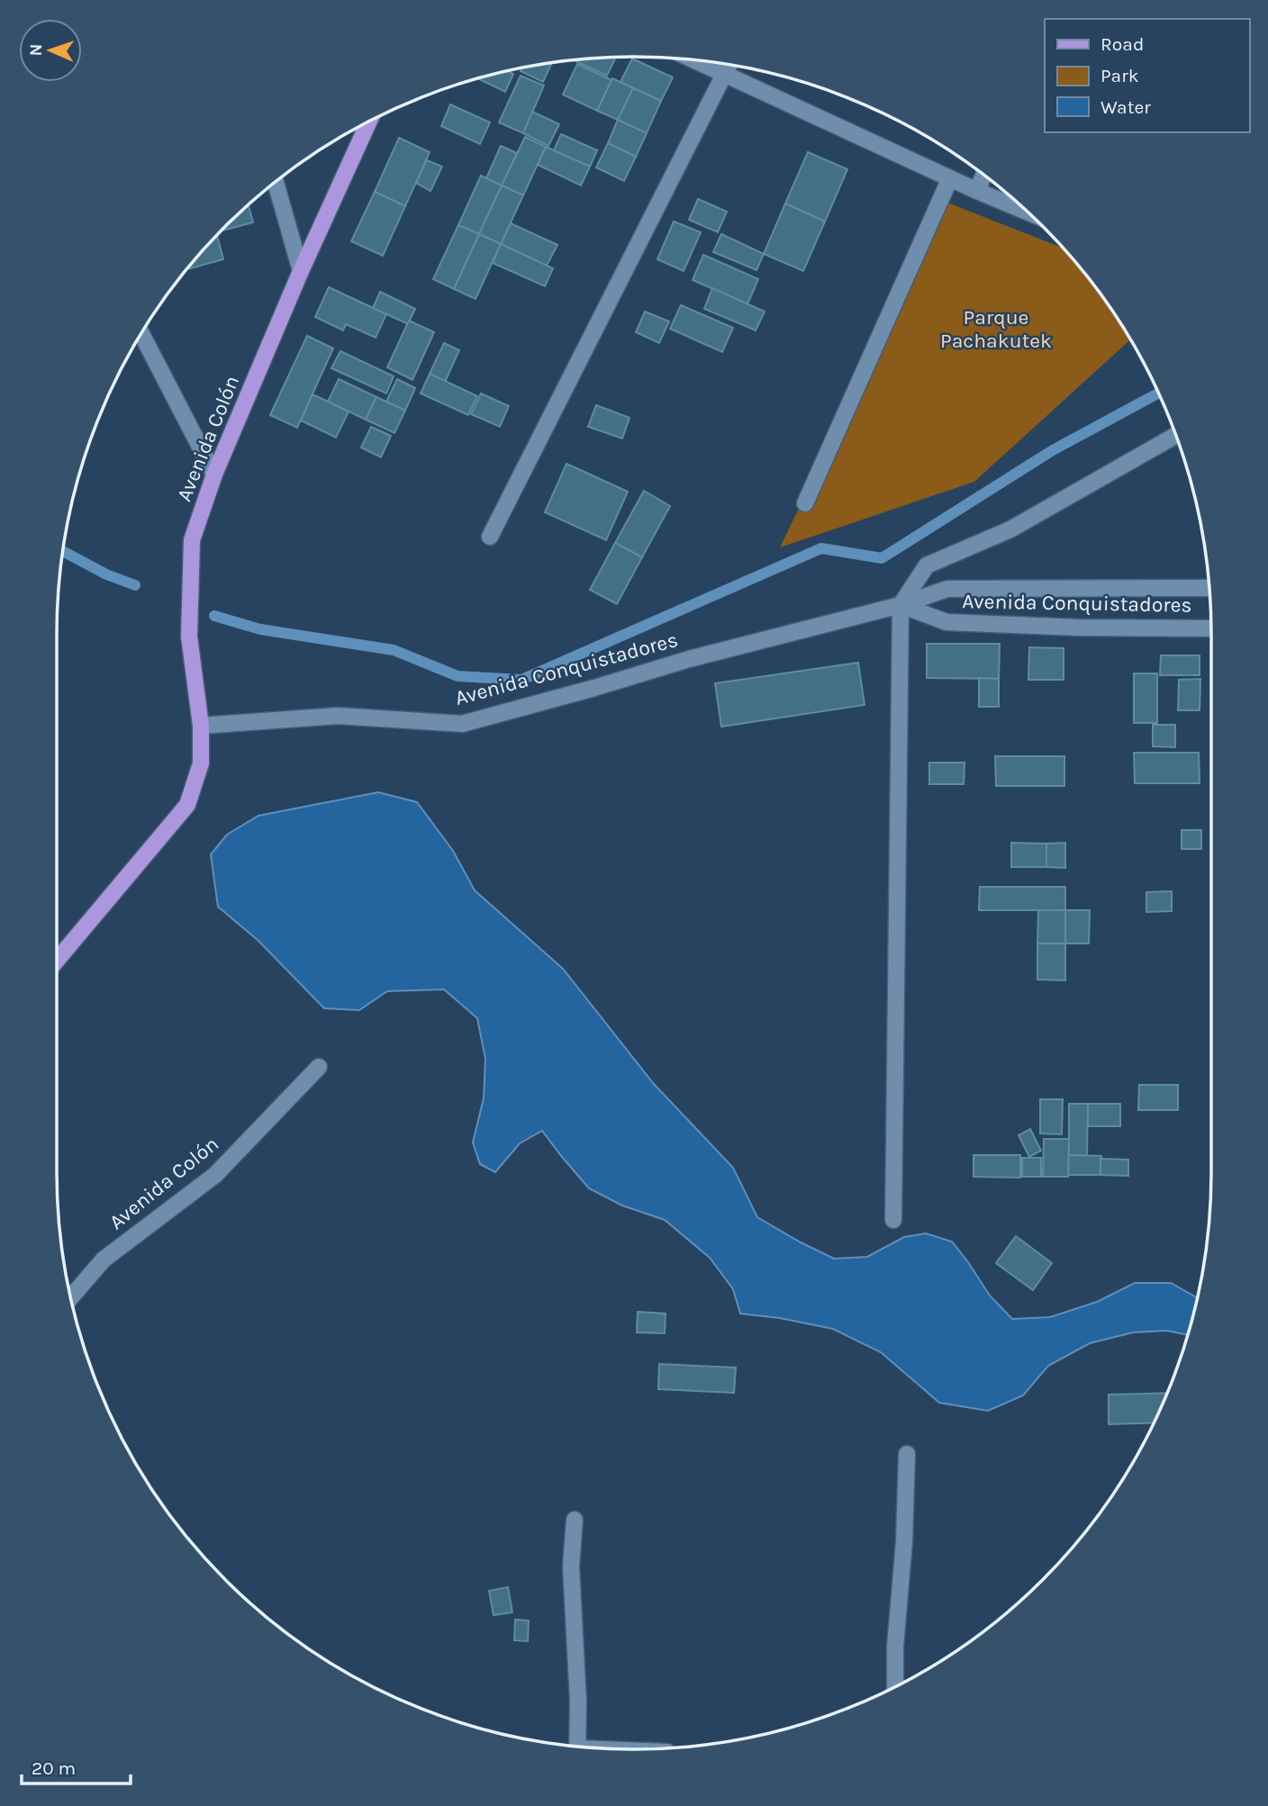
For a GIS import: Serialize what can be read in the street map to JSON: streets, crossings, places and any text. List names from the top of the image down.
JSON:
{
  "streets": {
    "main road": ["Avenida Colón"],
    "street": ["Avenida Conquistadores"]
  },
  "crossings": [
    ["Avenida Colón", "Avenida Conquistadores"]
  ],
  "parks": ["Parque Pachakutek"],
  "legend": ["Road", "Park", "Water"],
  "scale_bar": "20 m",
  "north": "left"
}
